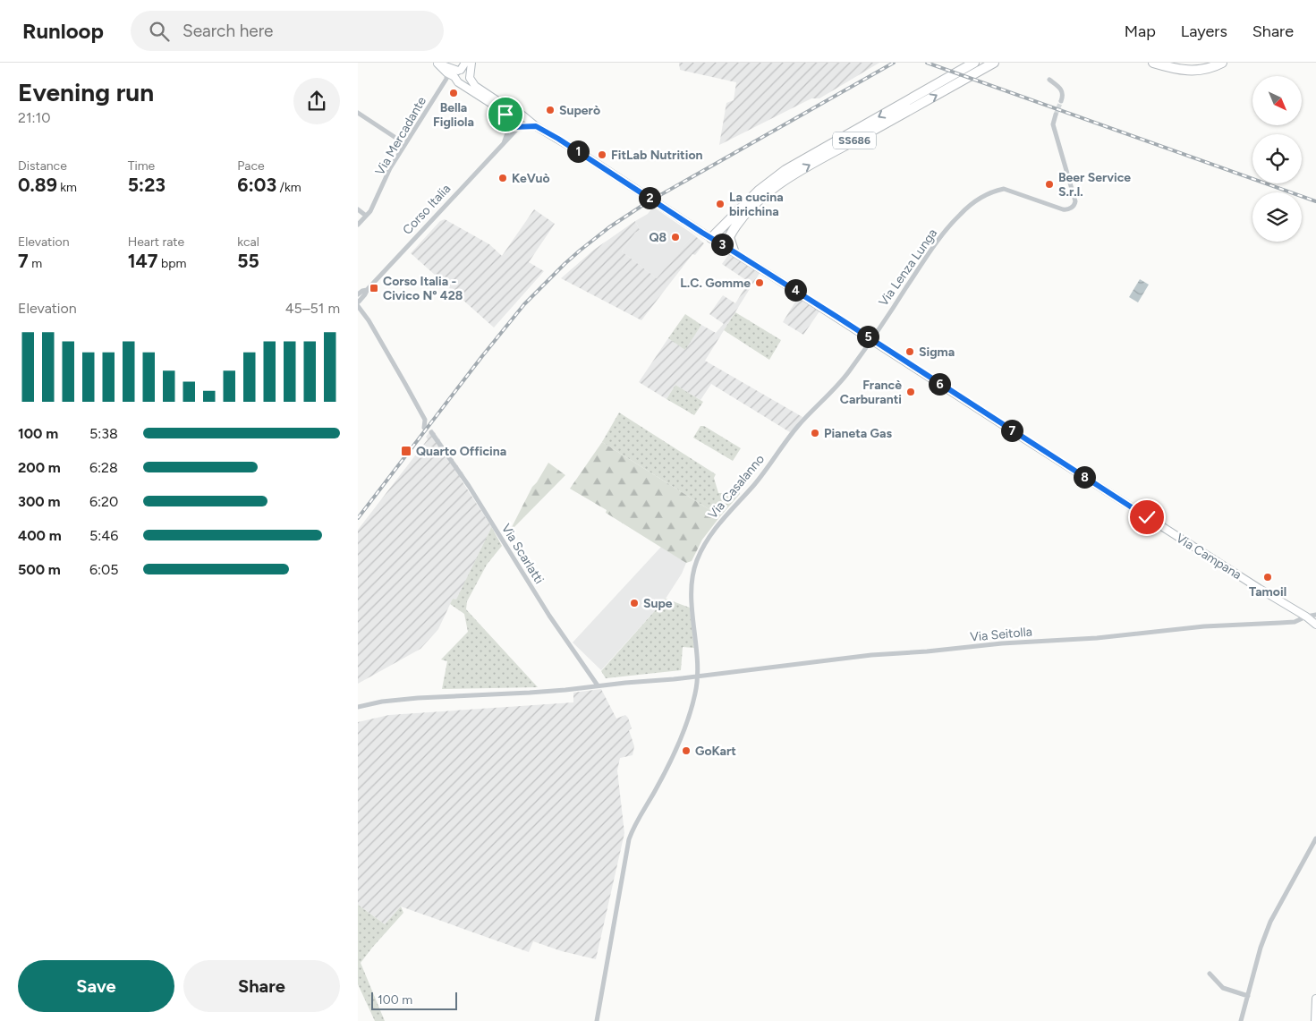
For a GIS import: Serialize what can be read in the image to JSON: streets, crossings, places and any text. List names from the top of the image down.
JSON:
{
  "streets": {
    "highway": ["SS686"],
    "main road": ["Via Campana"],
    "street": [
      "Via Mercadante",
      "Corso Italia",
      "Via Lenza Lunga",
      "Via Casalanno",
      "Via Scarlatti",
      "Via Seitolla"
    ]
  },
  "crossings": [
    ["Via Mercadante", "Via Campana"],
    ["SS686", "Via Campana"],
    ["Corso Italia", "Via Campana"],
    ["Via Lenza Lunga", "Via Casalanno"],
    ["Via Lenza Lunga", "Via Campana"],
    ["Via Casalanno", "Via Campana"],
    ["Via Casalanno", "Via Seitolla"],
    ["Via Scarlatti", "Via Seitolla"],
    ["Via Campana", "Via Seitolla"]
  ],
  "places": {
    "other": [
      "Bella Figliola",
      "Superò",
      "FitLab Nutrition",
      "KeVuò",
      "Beer Service S.r.l.",
      "La cucina birichina",
      "Q8",
      "L.C. Gomme",
      "Sigma",
      "Francè Carburanti",
      "Pianeta Gas",
      "Tamoil",
      "Supe",
      "GoKart"
    ],
    "transit": ["Corso Italia - Civico N° 428", "Quarto Officina"]
  },
  "scale_bar": "100 m",
  "north": "bottom right",
  "page": {
    "header": "Runloop",
    "search": "Search here",
    "nav": ["Map", "Layers", "Share"],
    "heading": ["Evening run", "21:10"],
    "stats": [
      ["Distance", "0.89 km"],
      ["Time", "5:23"],
      ["Pace", "6:03 /km"],
      ["Elevation", "7 m"],
      ["Heart rate", "147 bpm"],
      ["kcal", "55"]
    ],
    "pins": [
      "1",
      "2",
      "3",
      "4",
      "5",
      "6",
      "7",
      "8"
    ],
    "chart": ["Elevation", "45–51 m"],
    "list": [
      {
        "name": "100 m",
        "note": "5:38"
      },
      {
        "name": "200 m",
        "note": "6:28"
      },
      {
        "name": "300 m",
        "note": "6:20"
      },
      {
        "name": "400 m",
        "note": "5:46"
      },
      {
        "name": "500 m",
        "note": "6:05"
      }
    ],
    "buttons": ["Save", "Share"],
    "scale": "100 m"
  }
}
